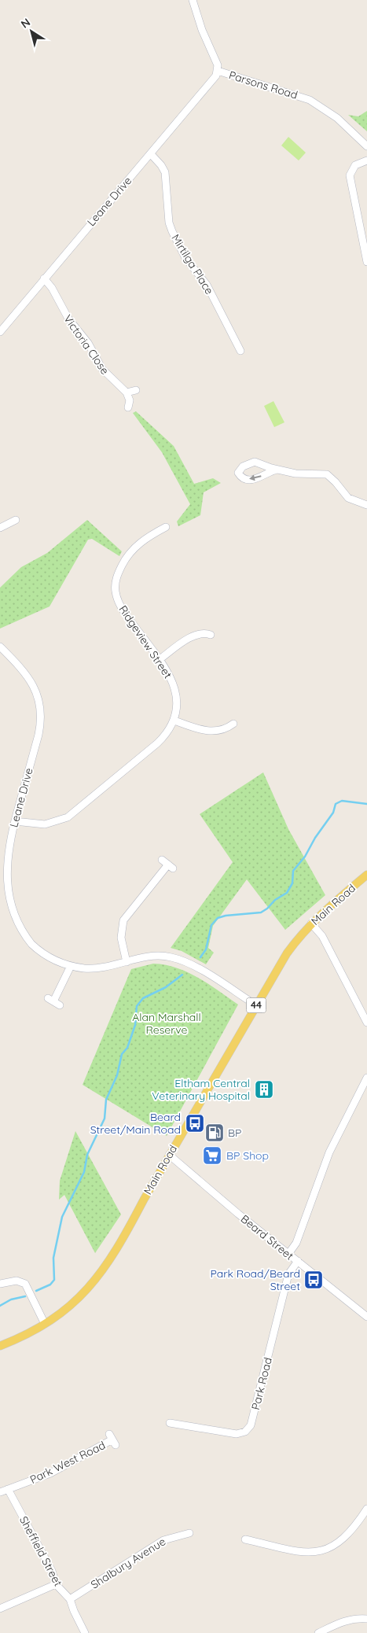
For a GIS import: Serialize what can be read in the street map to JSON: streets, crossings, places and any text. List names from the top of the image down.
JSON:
{
  "streets": {
    "main road": ["Main Road", "44"],
    "street": [
      "Parsons Road",
      "Leane Drive",
      "Mirtilga Place",
      "Victoria Close",
      "Ridgeview Street",
      "Beard Street",
      "Park Road",
      "Park West Road",
      "Sheffield Street",
      "Shalbury Avenue"
    ]
  },
  "crossings": [
    ["Parsons Road", "Leane Drive"],
    ["Leane Drive", "Mirtilga Place"],
    ["Leane Drive", "Victoria Close"],
    ["Leane Drive", "Ridgeview Street"],
    ["Leane Drive", "Main Road"],
    ["Main Road", "Beard Street"],
    ["Beard Street", "Park Road"],
    ["Park West Road", "Sheffield Street"],
    ["Sheffield Street", "Shalbury Avenue"]
  ],
  "parks": ["Alan Marshall Reserve"],
  "places": {
    "building": ["Eltham Central Veterinary Hospital"],
    "bus stop": ["Beard Street/Main Road", "Park Road/Beard Street"],
    "fuel station": ["BP"],
    "supermarket": ["BP Shop"]
  },
  "north": "top left"
}
